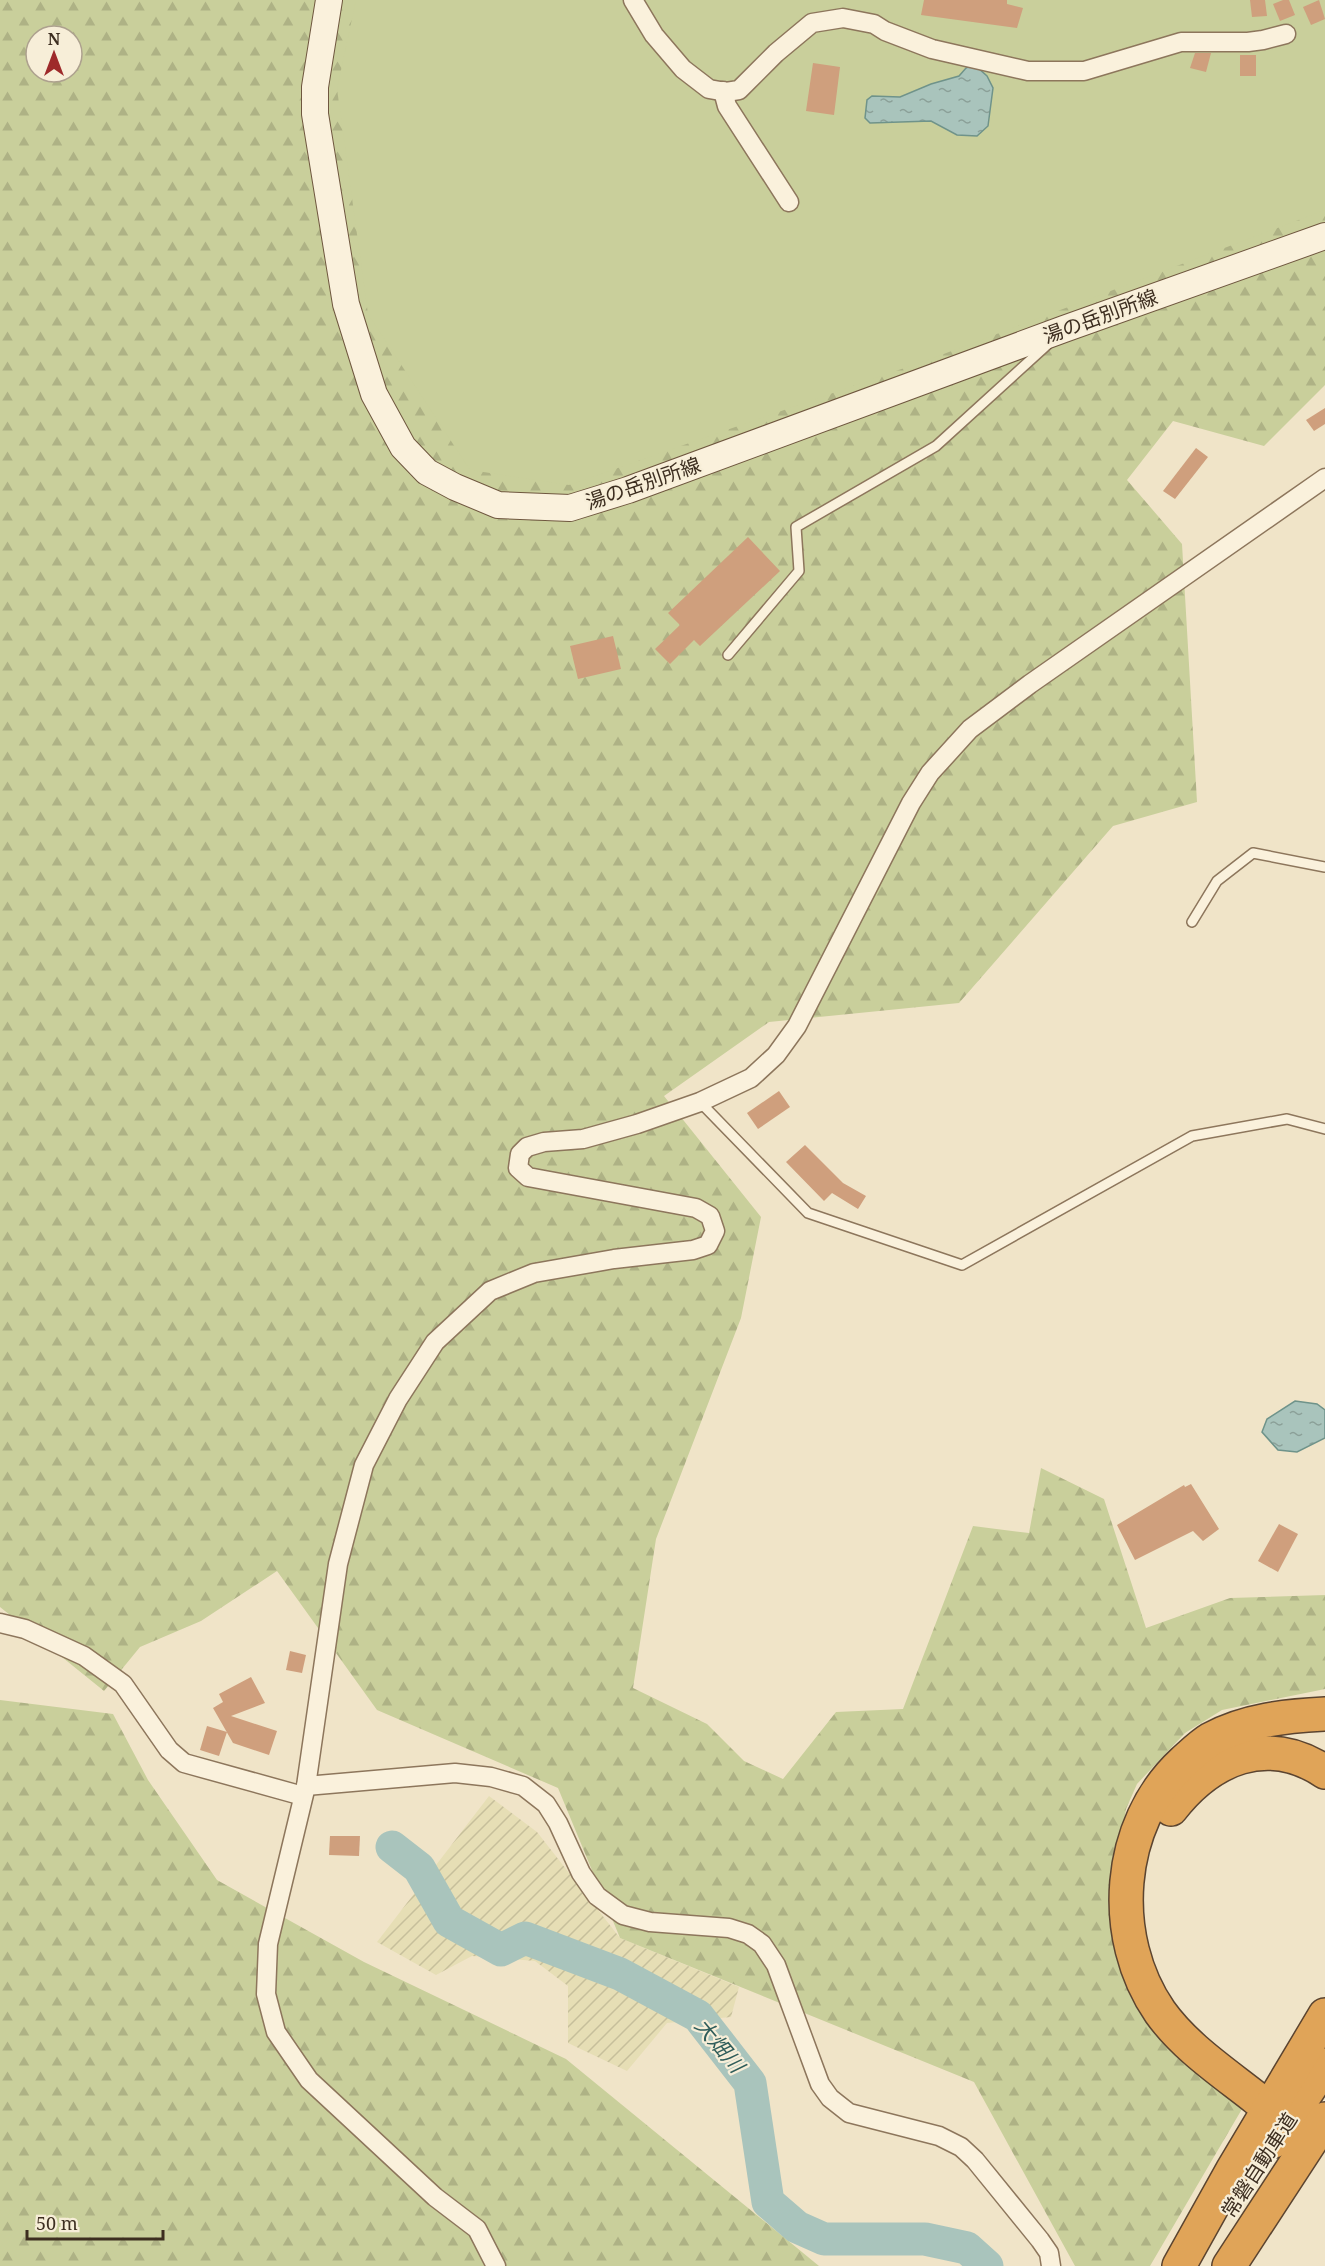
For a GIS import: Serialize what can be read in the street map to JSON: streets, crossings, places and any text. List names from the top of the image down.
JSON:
{
  "streets": {
    "highway": ["常磐自動車道"],
    "main road": ["湯の岳別所線"]
  },
  "water": ["大畑川"],
  "scale_bar": "50 m",
  "north": "top"
}
